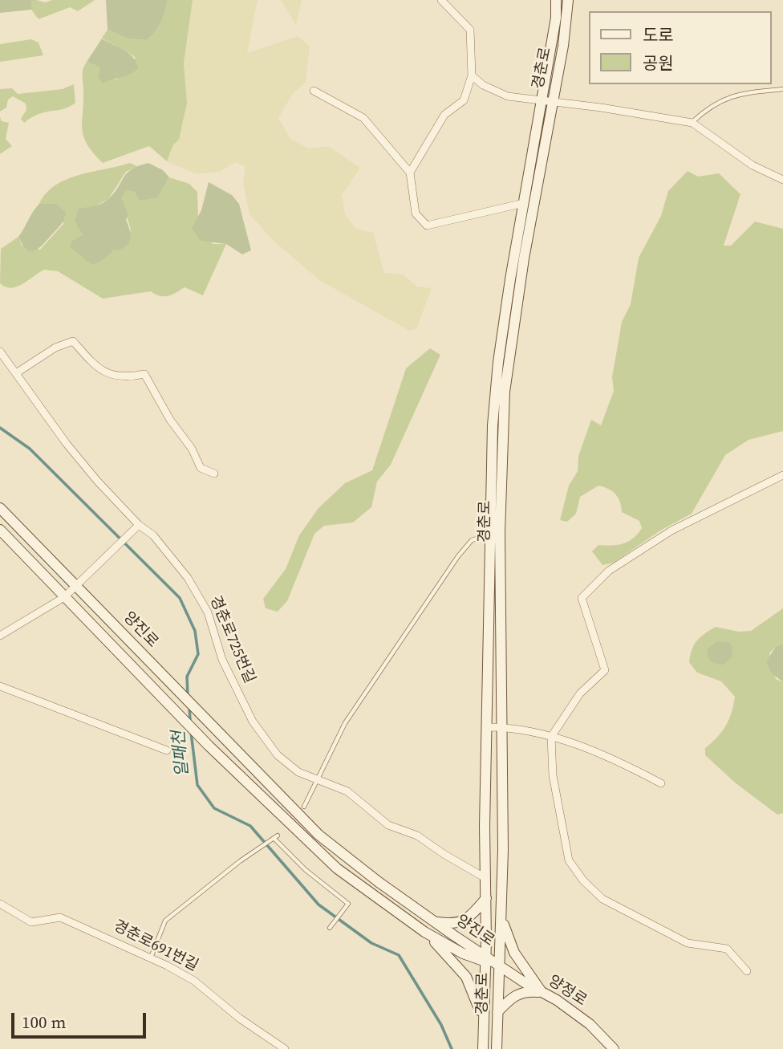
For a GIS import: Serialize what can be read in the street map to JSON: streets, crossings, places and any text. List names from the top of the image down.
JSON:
{
  "streets": {
    "main road": ["경춘로", "양진로", "양정로"],
    "street": ["경춘로725번길", "경춘로691번길"]
  },
  "crossings": [
    ["경춘로", "양진로"],
    ["경춘로", "경춘로725번길"],
    ["경춘로", "양정로"],
    ["양진로", "양정로"]
  ],
  "water": ["일패천"],
  "legend": ["도로", "공원"],
  "scale_bar": "100 m"
}
